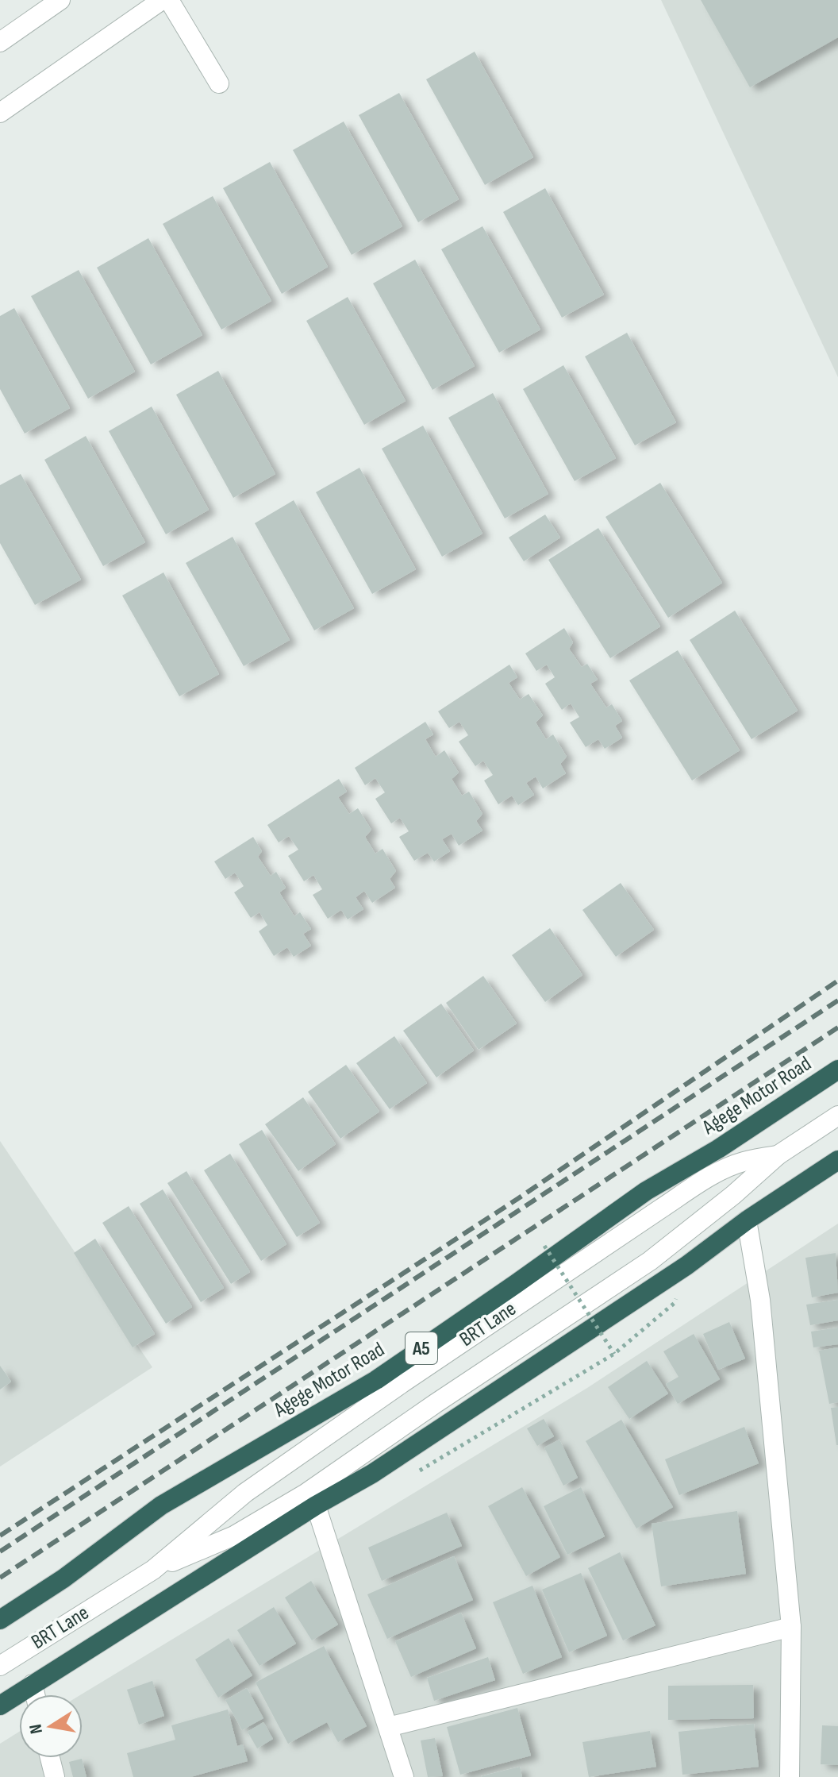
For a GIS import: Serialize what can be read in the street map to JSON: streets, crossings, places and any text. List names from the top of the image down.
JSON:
{
  "streets": {
    "highway": ["Agege Motor Road", "A5"],
    "street": ["BRT Lane"]
  },
  "north": "left"
}
